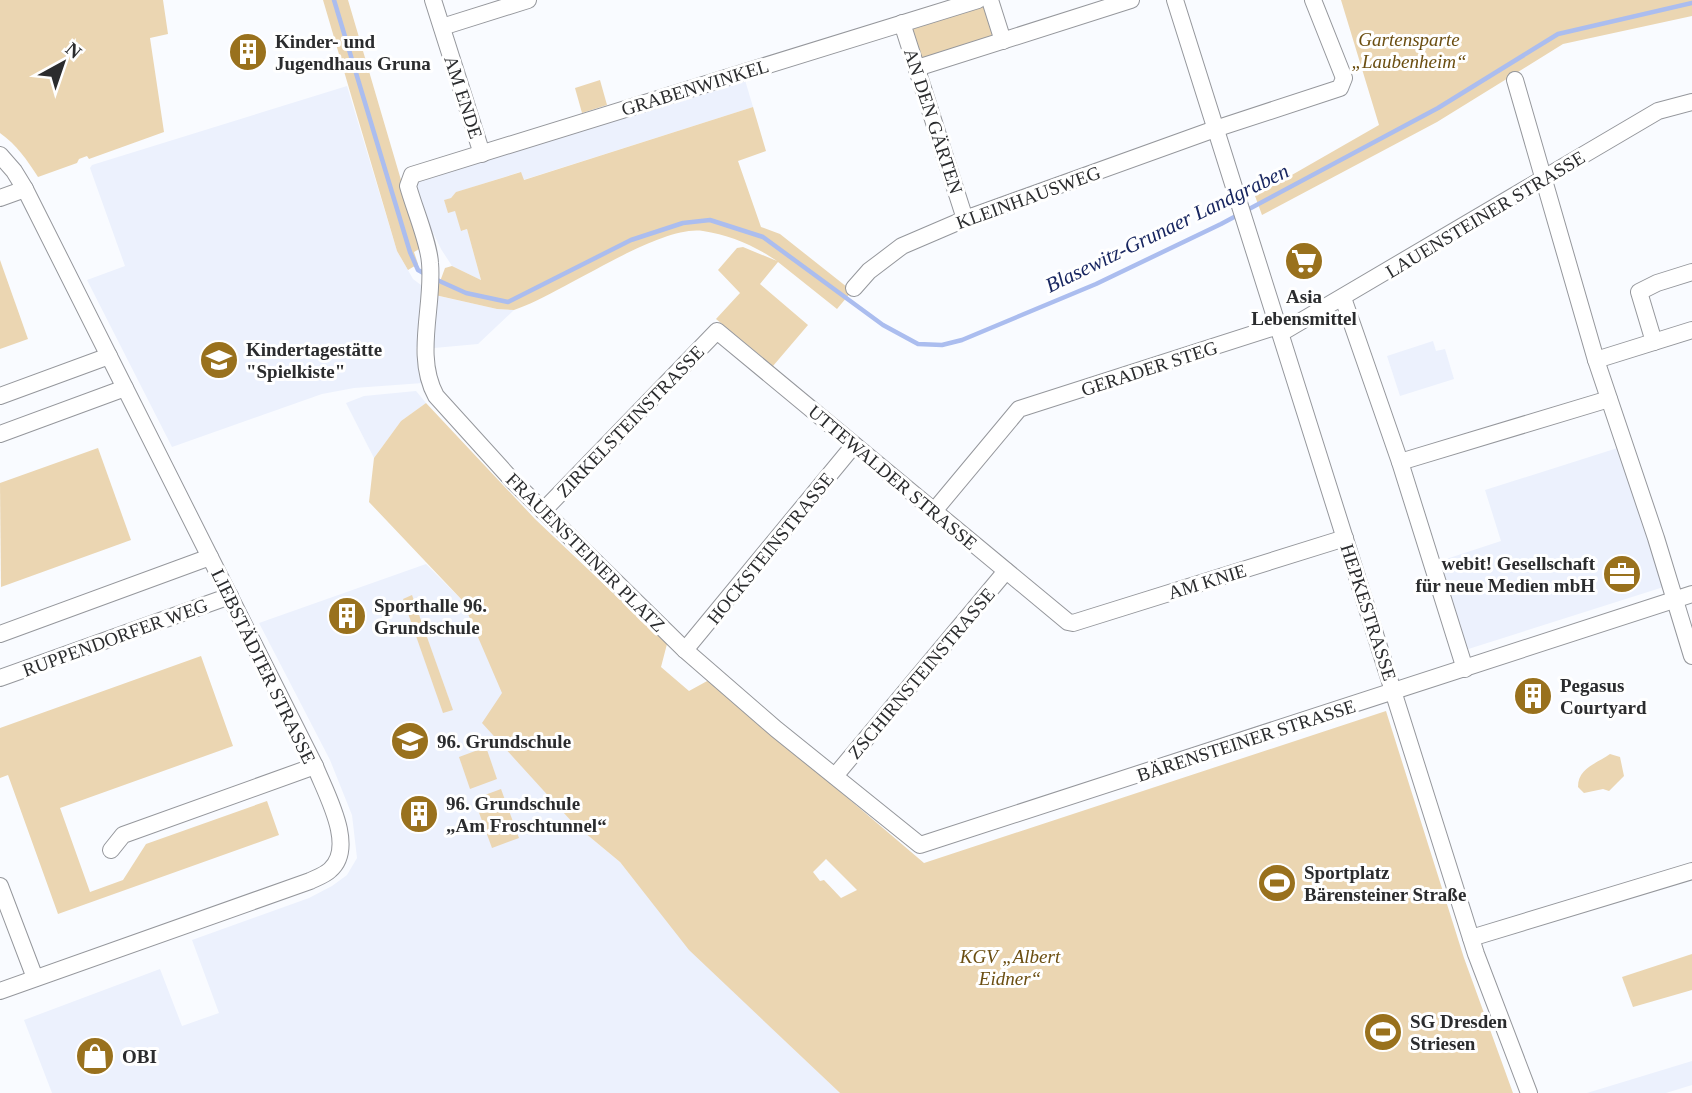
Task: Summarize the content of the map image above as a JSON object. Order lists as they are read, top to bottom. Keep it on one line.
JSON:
{"streets":{"street":["GRABENWINKEL","AM ENDE","AN DEN GÄRTEN","KLEINHAUSWEG","LAUENSTEINER STRASSE","GERADER STEG","ZIRKELSTEINSTRASSE","UTTEWALDER STRASSE","HOCKSTEINSTRASSE","FRAUENSTEINER PLATZ","AM KNIE","HEPKESTRASSE","RUPPENDORFER WEG","LIEBSTÄDTER STRASSE","ZSCHIRNSTEINSTRASSE","BÄRENSTEINER STRASSE"]},"crossings":[["GRABENWINKEL","AM ENDE"],["GRABENWINKEL","AN DEN GÄRTEN"],["GRABENWINKEL","FRAUENSTEINER PLATZ"],["AN DEN GÄRTEN","KLEINHAUSWEG"],["KLEINHAUSWEG","HEPKESTRASSE"],["LAUENSTEINER STRASSE","GERADER STEG"],["LAUENSTEINER STRASSE","HEPKESTRASSE"],["GERADER STEG","UTTEWALDER STRASSE"],["GERADER STEG","HEPKESTRASSE"],["ZIRKELSTEINSTRASSE","UTTEWALDER STRASSE"],["ZIRKELSTEINSTRASSE","FRAUENSTEINER PLATZ"],["UTTEWALDER STRASSE","HOCKSTEINSTRASSE"],["UTTEWALDER STRASSE","AM KNIE"],["UTTEWALDER STRASSE","ZSCHIRNSTEINSTRASSE"],["HOCKSTEINSTRASSE","FRAUENSTEINER PLATZ"],["FRAUENSTEINER PLATZ","ZSCHIRNSTEINSTRASSE"],["FRAUENSTEINER PLATZ","BÄRENSTEINER STRASSE"],["AM KNIE","HEPKESTRASSE"],["HEPKESTRASSE","BÄRENSTEINER STRASSE"],["RUPPENDORFER WEG","LIEBSTÄDTER STRASSE"]],"water":["Blasewitz‐Grunaer Landgraben"],"parks":["Gartensparte „Laubenheim“","KGV „Albert Eidner“"],"places":{"building":["Kinder- und Jugendhaus Gruna","Sporthalle 96. Grundschule","Pegasus Courtyard","96. Grundschule „Am Froschtunnel“"],"supermarket":["Asia Lebensmittel"],"school or university":["Kindertagestätte \"Spielkiste\"","96. Grundschule"],"office":["webit! Gesellschaft für neue Medien mbH"],"sports":["Sportplatz Bärensteiner Straße","SG Dresden Striesen"],"shop":["OBI"]},"north":"top right"}
